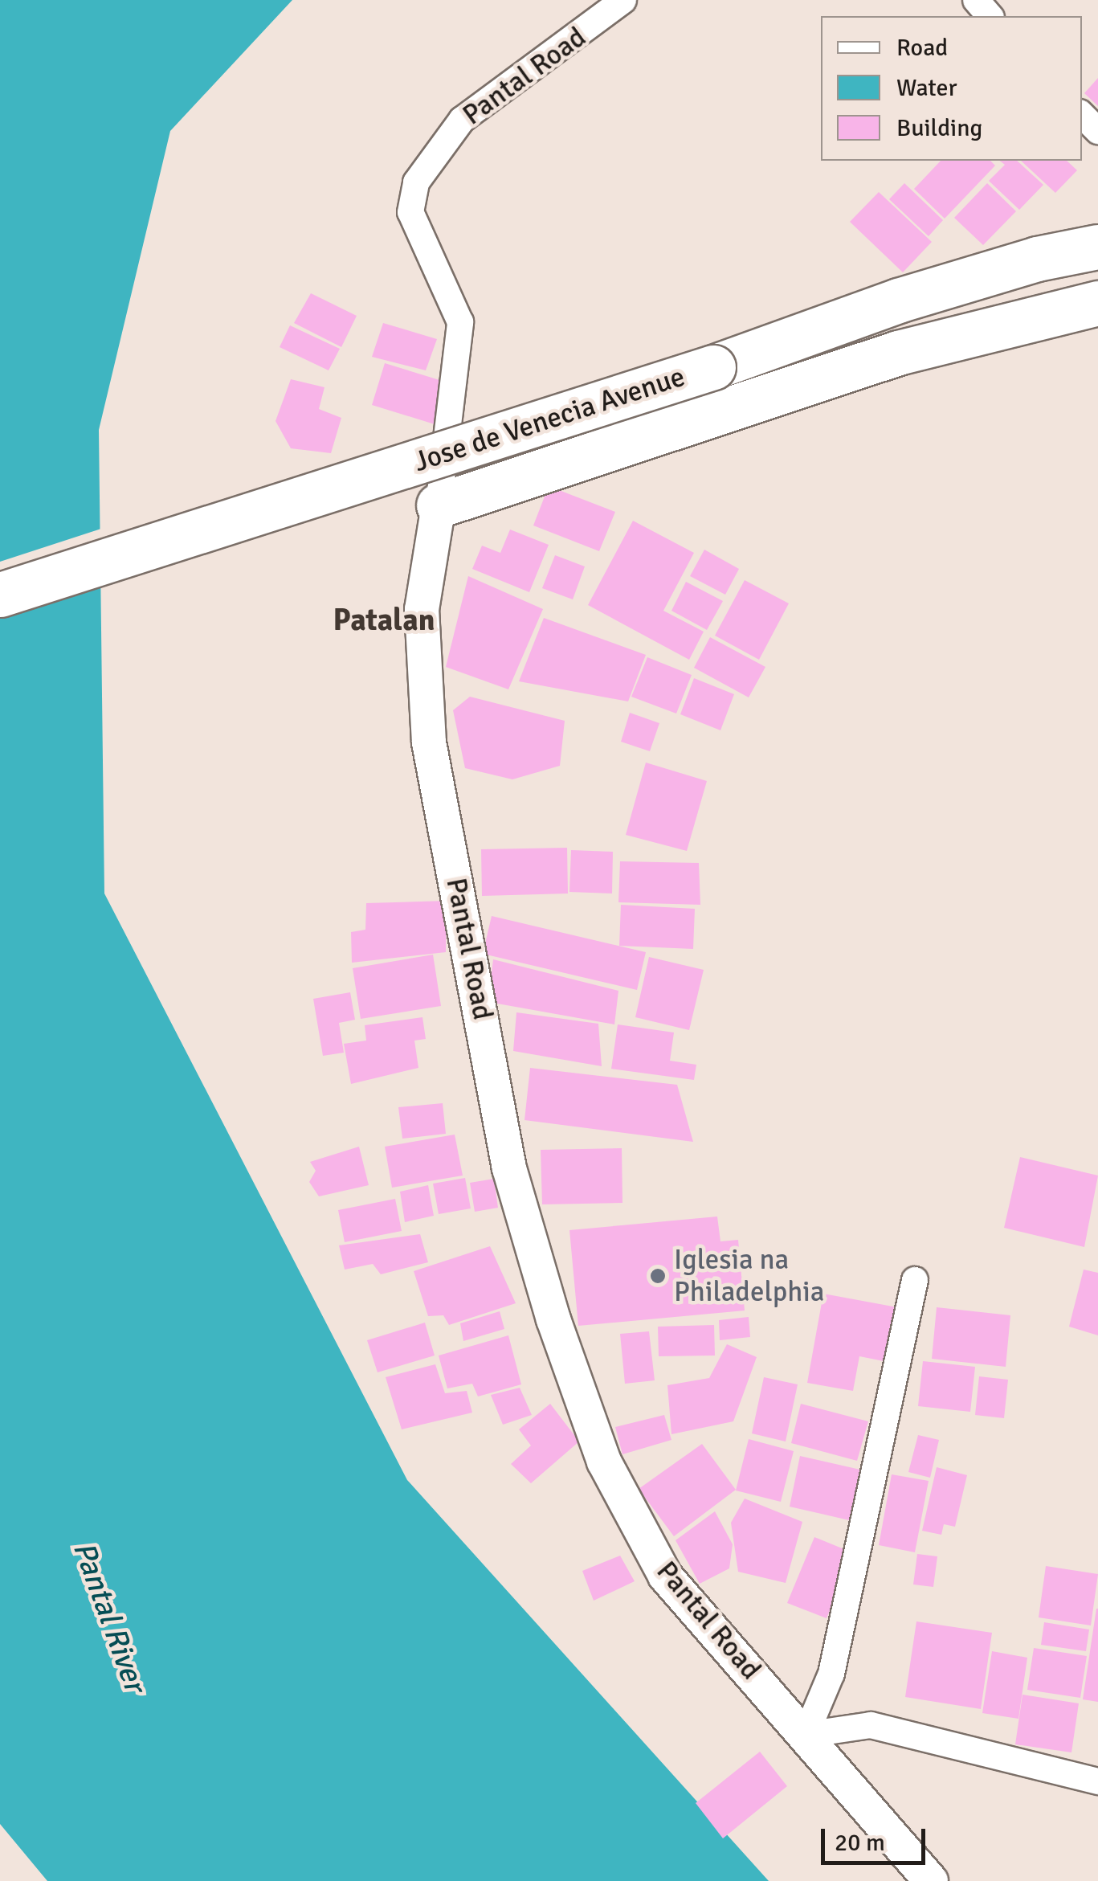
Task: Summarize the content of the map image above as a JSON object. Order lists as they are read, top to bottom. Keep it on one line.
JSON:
{"streets":{"highway":["Jose de Venecia Avenue"],"street":["Pantal Road"]},"districts":["Patalan"],"water":["Pantal River"],"places":["Iglesia na Philadelphia"],"legend":["Road","Water","Building"],"scale_bar":"20 m"}
